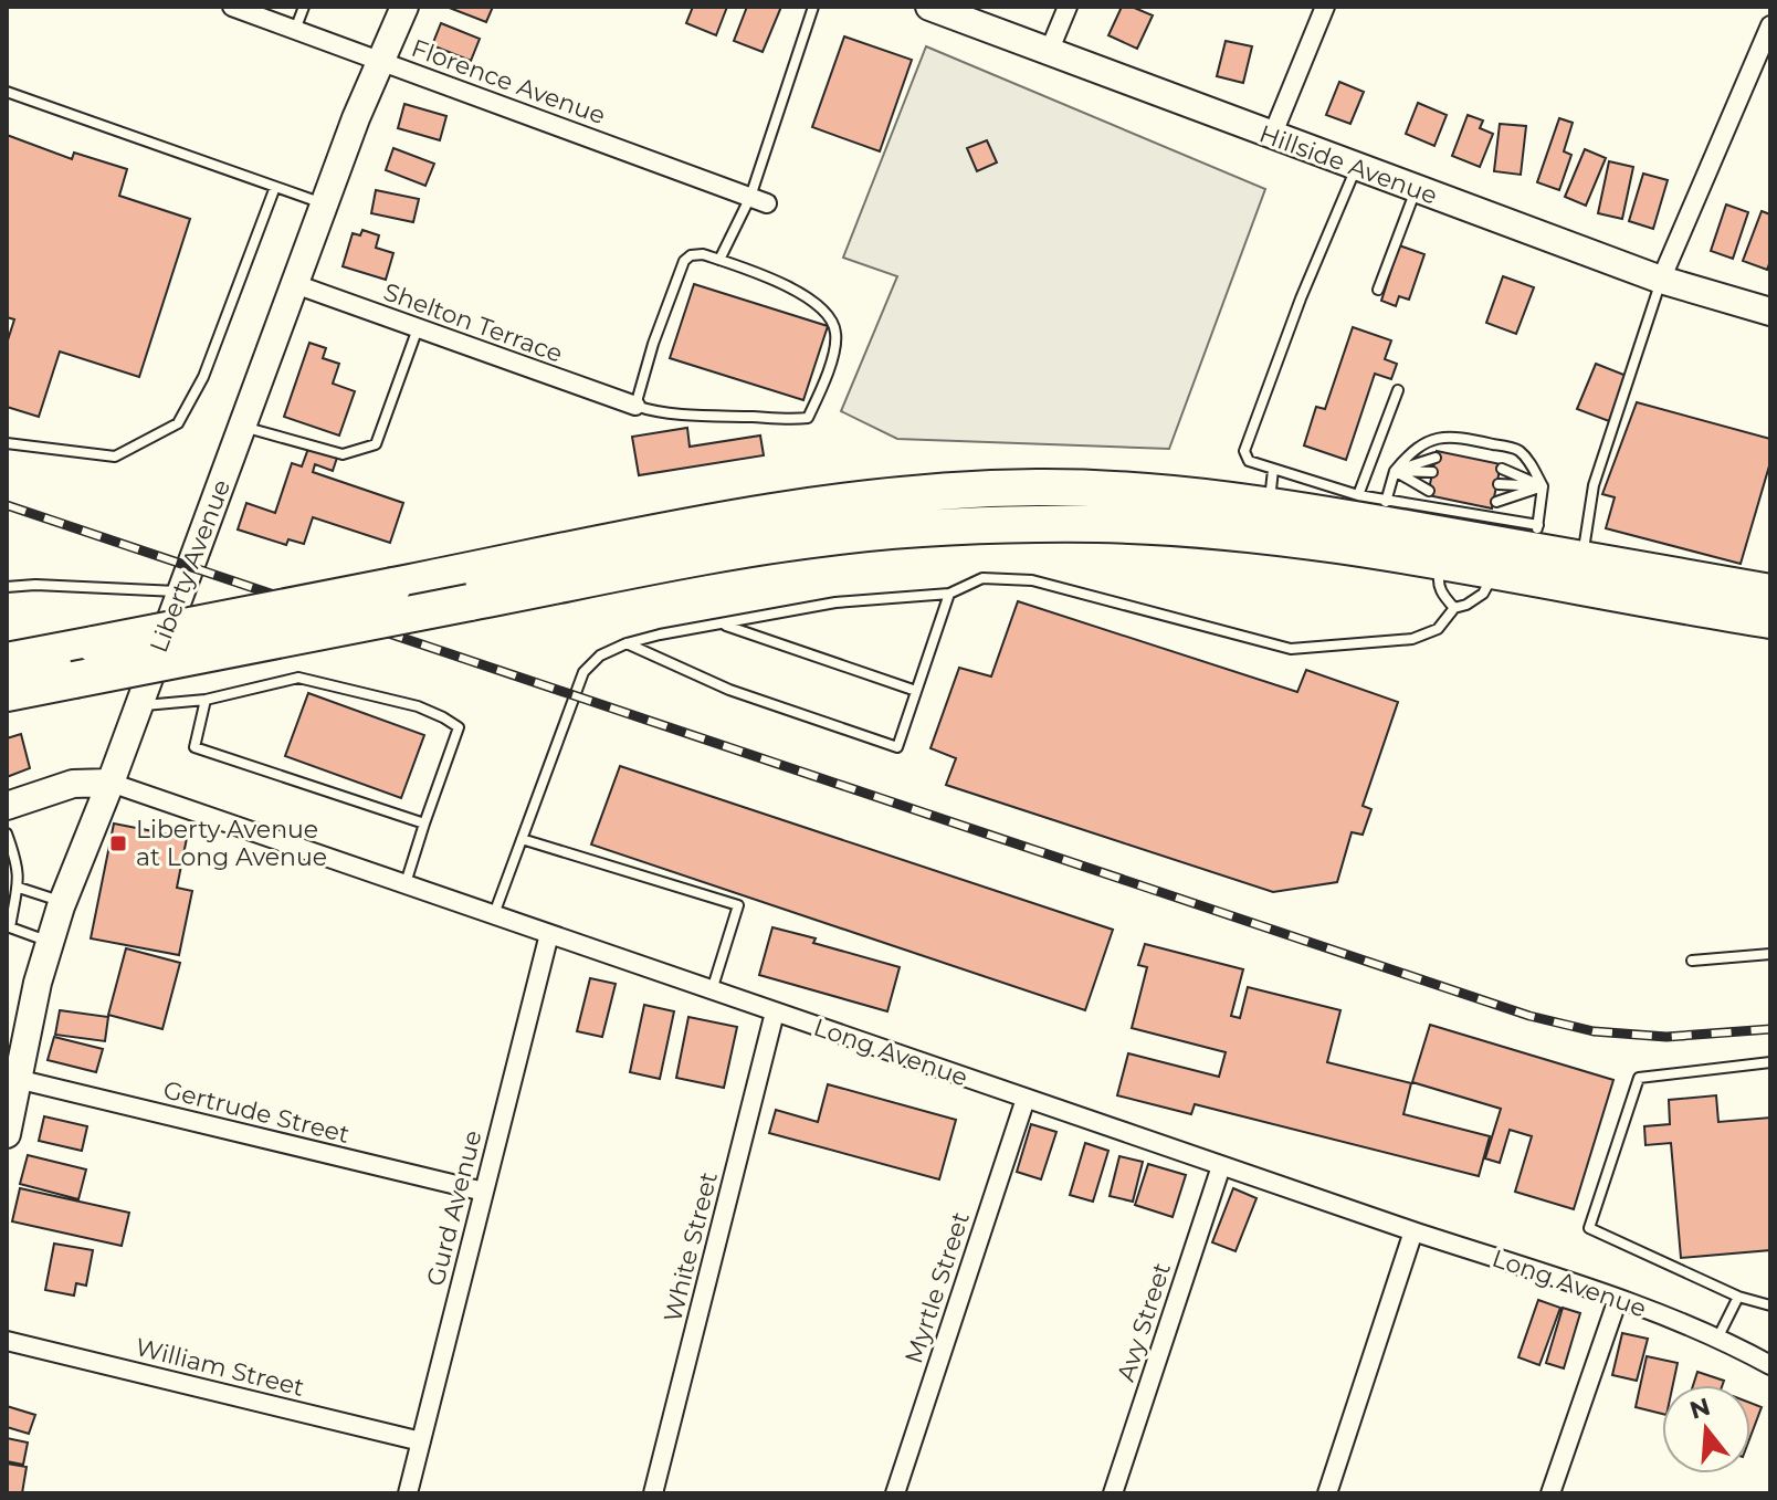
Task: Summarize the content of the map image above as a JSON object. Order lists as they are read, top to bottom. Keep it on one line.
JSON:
{"streets":{"street":["Florence Avenue","Hillside Avenue","Shelton Terrace","Liberty Avenue","Long Avenue","Gertrude Street","Gurd Avenue","White Street","Myrtle Street","Avy Street","William Street"]},"crossings":[["Florence Avenue","Liberty Avenue"],["Shelton Terrace","Liberty Avenue"],["Liberty Avenue","Long Avenue"],["Liberty Avenue","Gertrude Street"],["Long Avenue","Gurd Avenue"],["Long Avenue","White Street"],["Long Avenue","Myrtle Street"],["Long Avenue","Avy Street"],["Gertrude Street","Gurd Avenue"],["Gurd Avenue","William Street"]],"places":{"transit":["Liberty Avenue at Long Avenue"]},"north":"top"}
